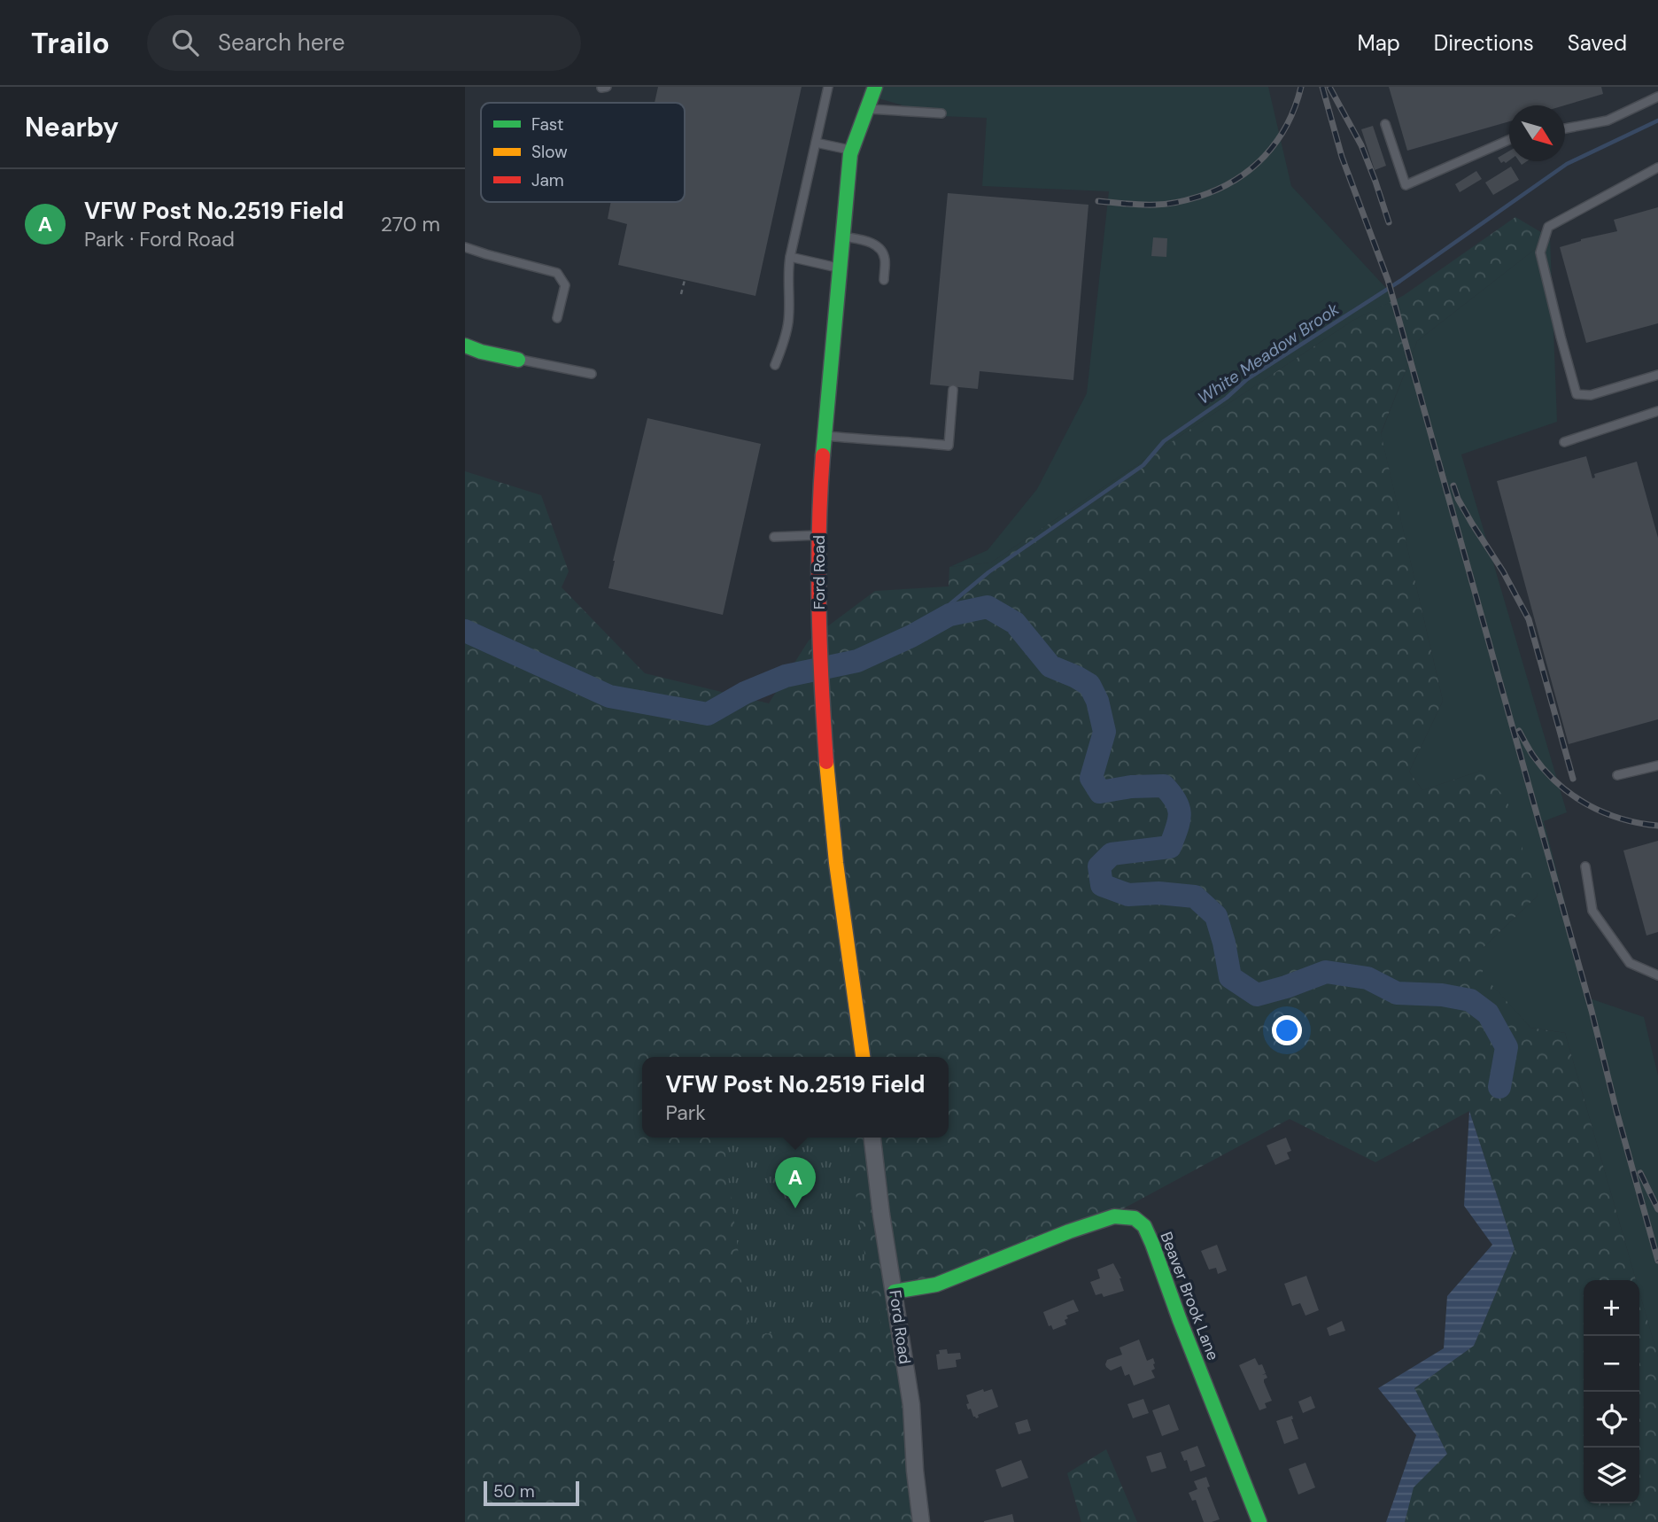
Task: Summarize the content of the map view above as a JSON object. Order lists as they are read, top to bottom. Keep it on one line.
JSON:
{"streets":{"street":["Ford Road","Beaver Brook Lane"]},"crossings":[["Ford Road","Beaver Brook Lane"]],"water":["White Meadow Brook"],"legend":["Fast","Slow","Jam"],"scale_bar":"50 m","north":"bottom right","page":{"header":"Trailo","search":"Search here","nav":["Map","Directions","Saved"],"heading":"Nearby","list":[{"mark":"A","name":"VFW Post No.2519 Field","note":"Park · Ford Road","value":"270 m"}],"popup":["VFW Post No.2519 Field","Park"],"pins":"A","map_buttons":["+","−"],"scale":"50 m"}}
